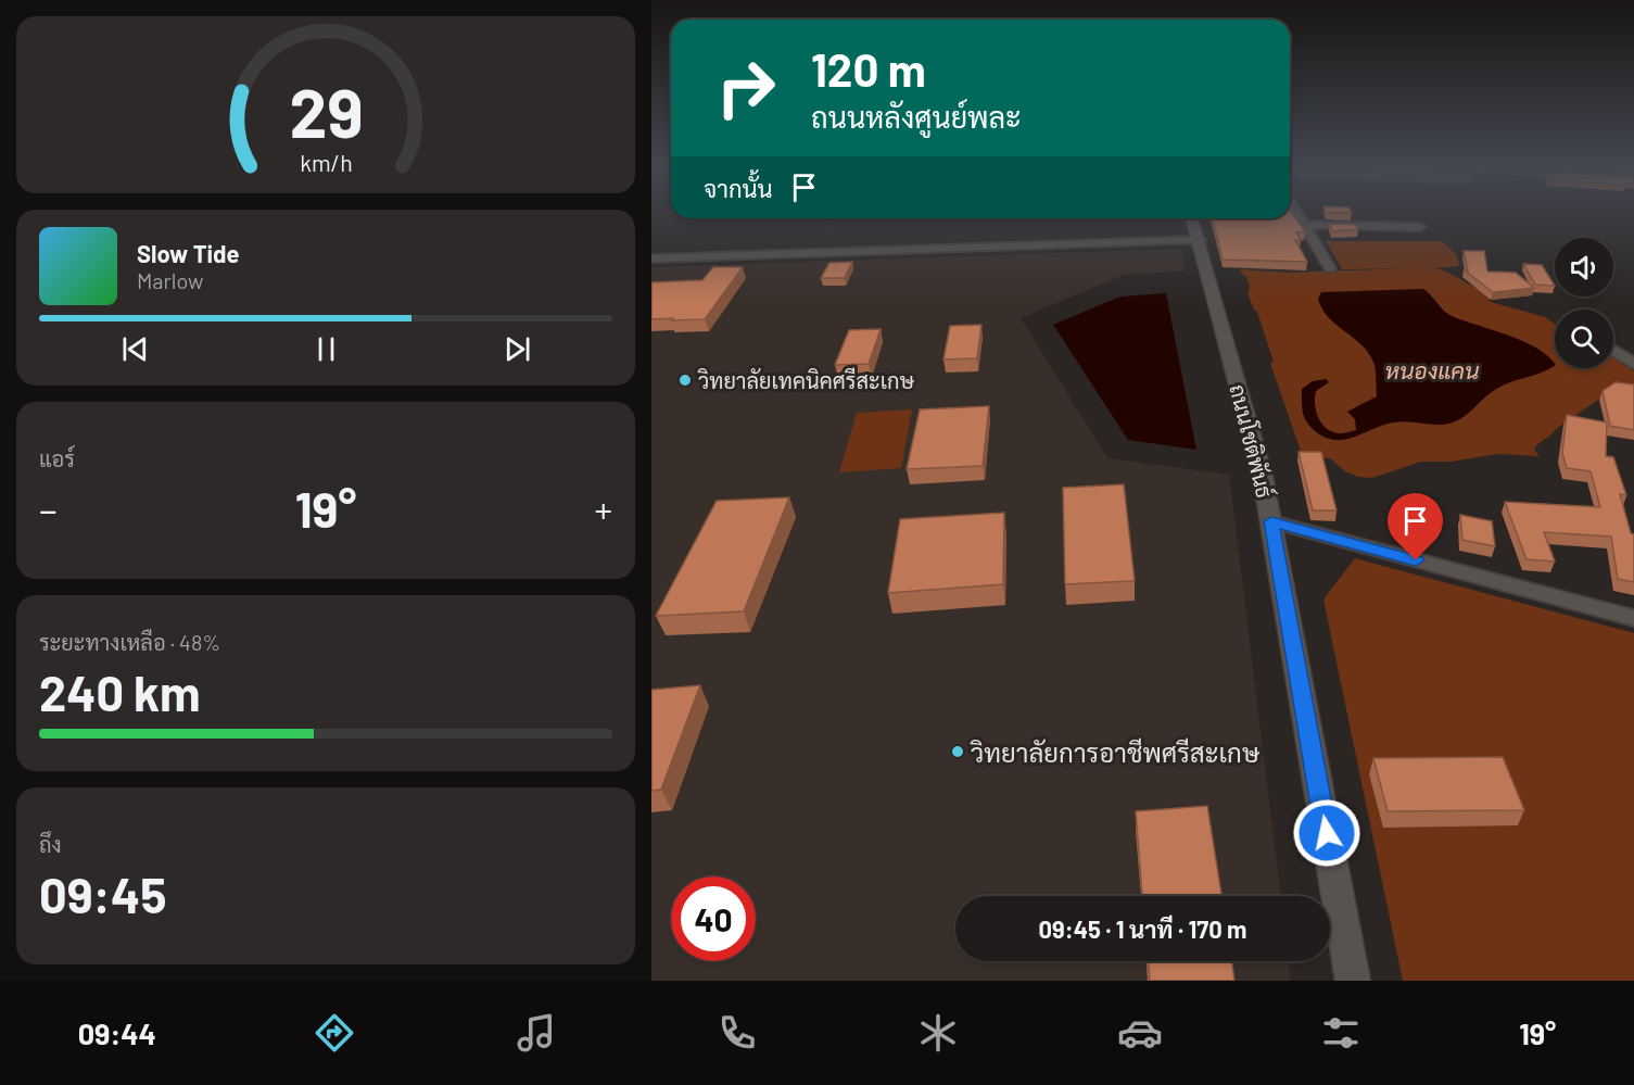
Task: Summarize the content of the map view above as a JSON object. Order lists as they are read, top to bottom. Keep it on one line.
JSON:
{"streets":{"street":["ถนนโชติพันธ์"]},"water":["หนองแคน"],"places":["วิทยาลัยเทคนิคศรีสะเกษ","วิทยาลัยการอาชีพศรีสะเกษ"],"page":{"turn":["120 m","ถนนหลังศูนย์พละ"],"then":"จากนั้น","song":["Slow Tide","Marlow"],"tile":["แอร์",["ระยะทางเหลือ · 48%","240 km"],["ถึง","09:45"]],"heat":["−","19°","+"],"limit":"40","trip":"09:45 · 1 นาที · 170 m","tabs":["09:44","19°"],"gauge":["29","km/h"]}}
